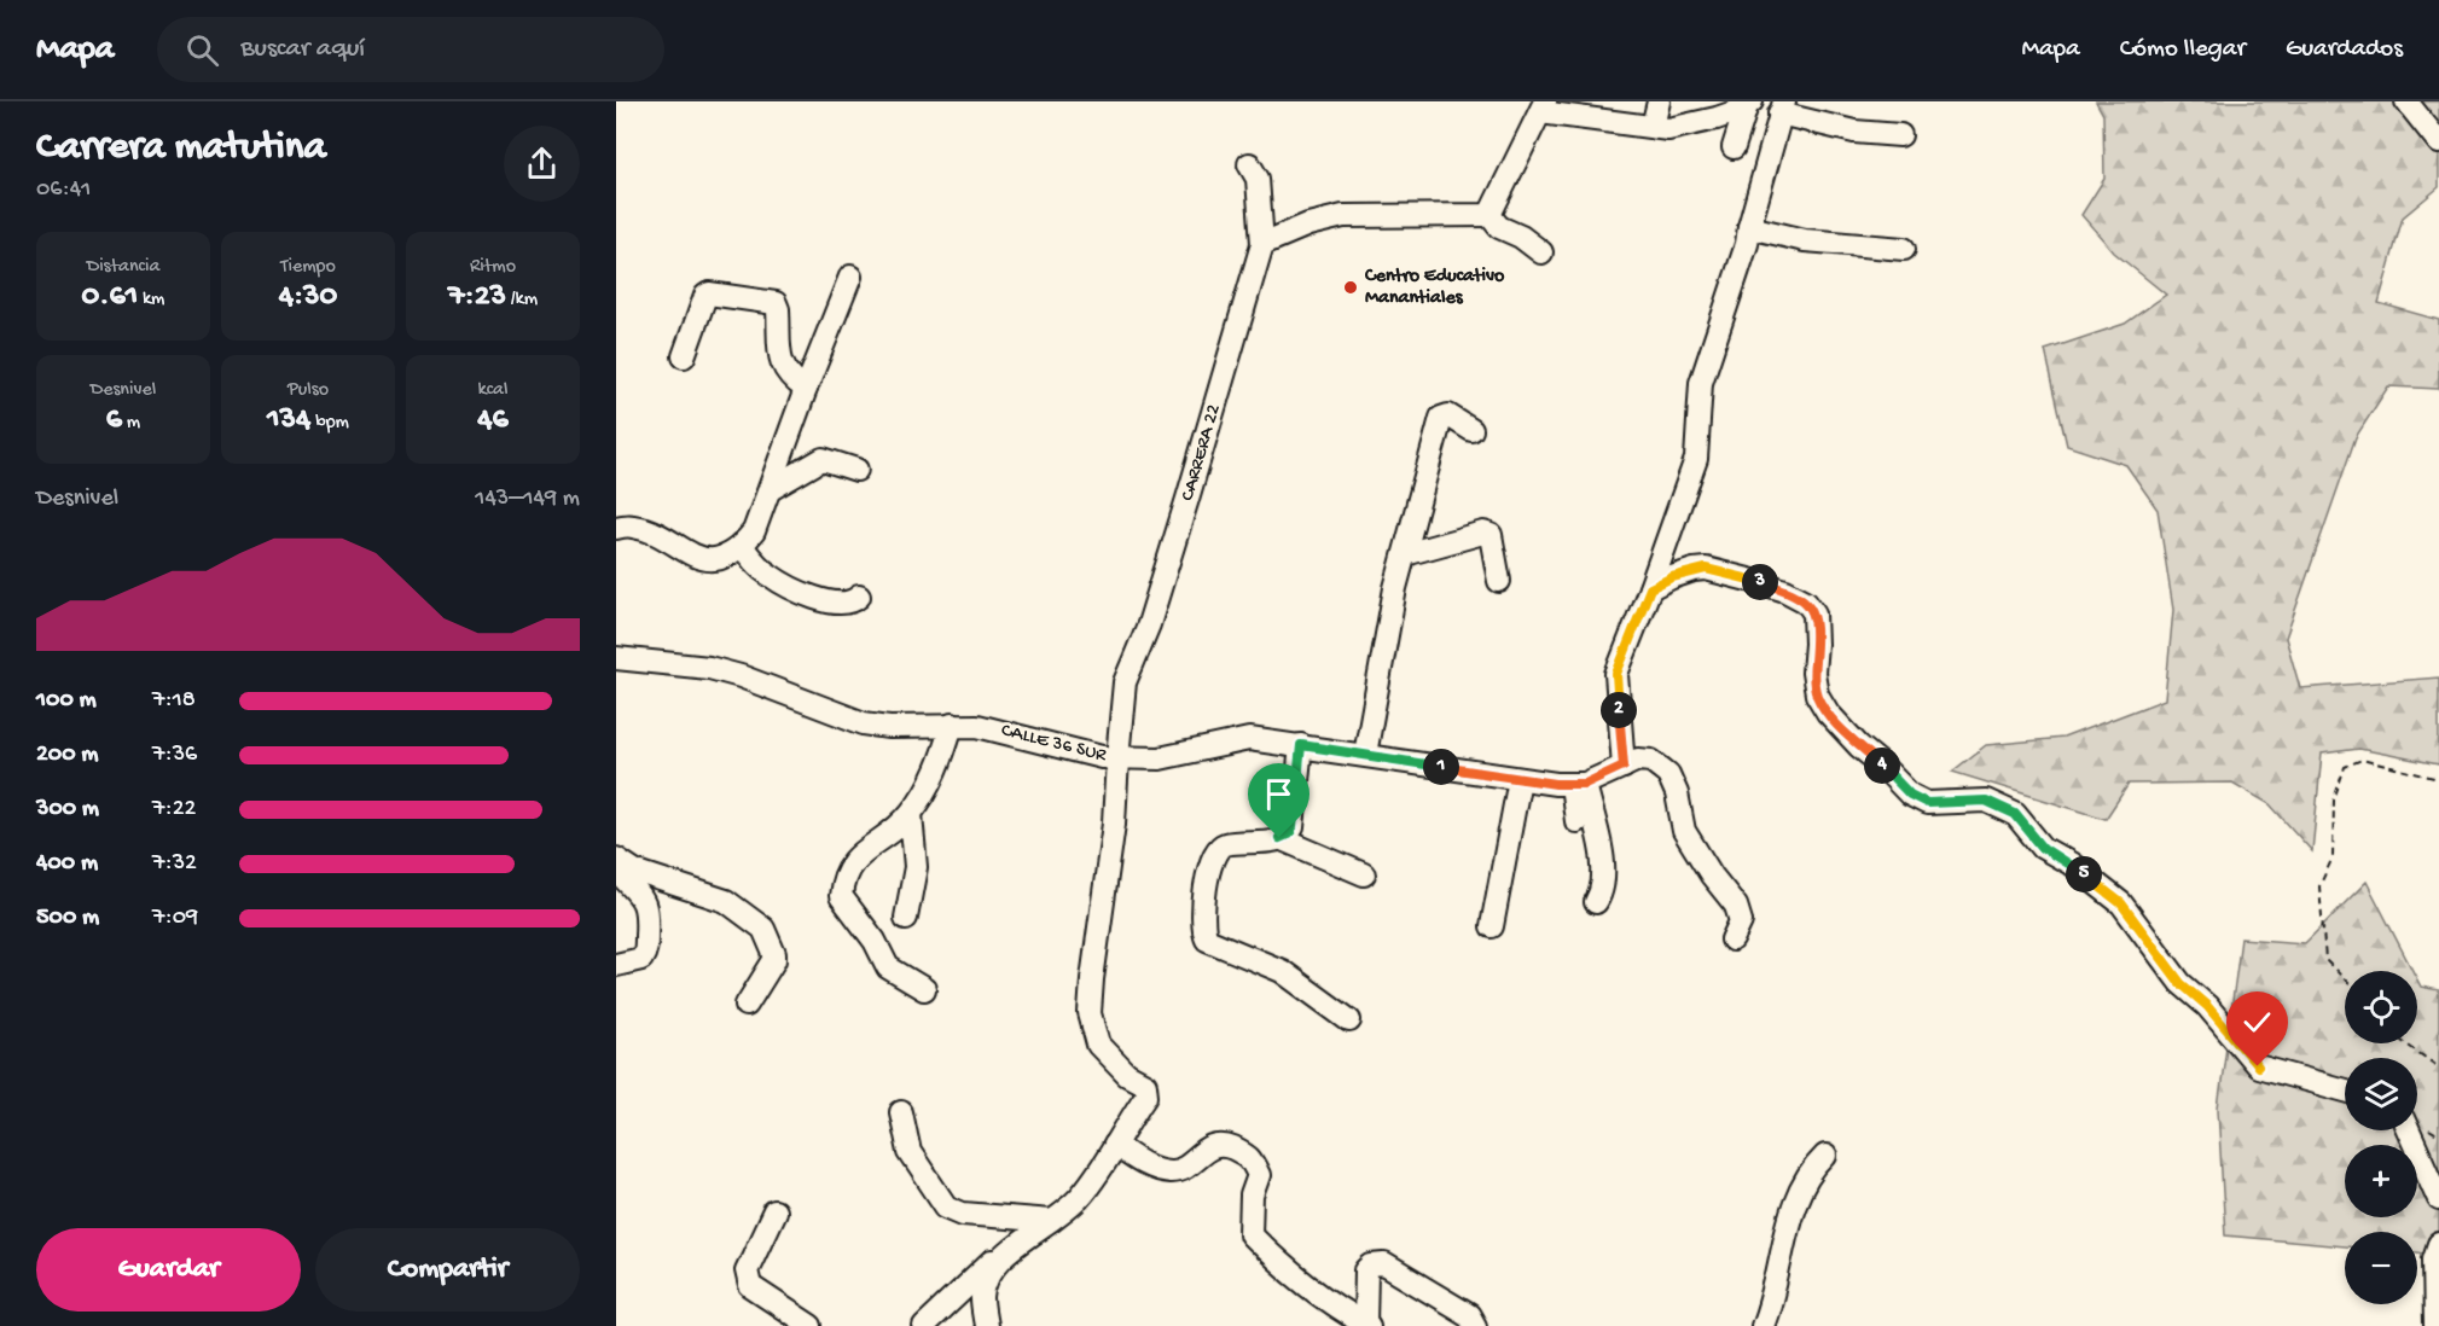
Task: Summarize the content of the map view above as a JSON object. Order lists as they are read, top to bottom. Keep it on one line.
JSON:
{"streets":{"street":["CARRERA 22","CALLE 36 SUR"]},"crossings":[["CARRERA 22","CALLE 36 SUR"]],"places":["Centro Educativo Manantiales"],"page":{"header":"Mapa","search":"Buscar aquí","nav":["Mapa","Cómo llegar","Guardados"],"heading":["Carrera matutina","06:41"],"stats":[["Distancia","0.61 km"],["Tiempo","4:30"],["Ritmo","7:23 /km"],["Desnivel","6 m"],["Pulso","134 bpm"],["kcal","46"]],"chart":["Desnivel","143–149 m"],"pins":["3","2","4","1","5"],"list":[{"name":"100 m","note":"7:18"},{"name":"200 m","note":"7:36"},{"name":"300 m","note":"7:22"},{"name":"400 m","note":"7:32"},{"name":"500 m","note":"7:09"}],"map_buttons":["+","−"],"buttons":["Guardar","Compartir"]}}
